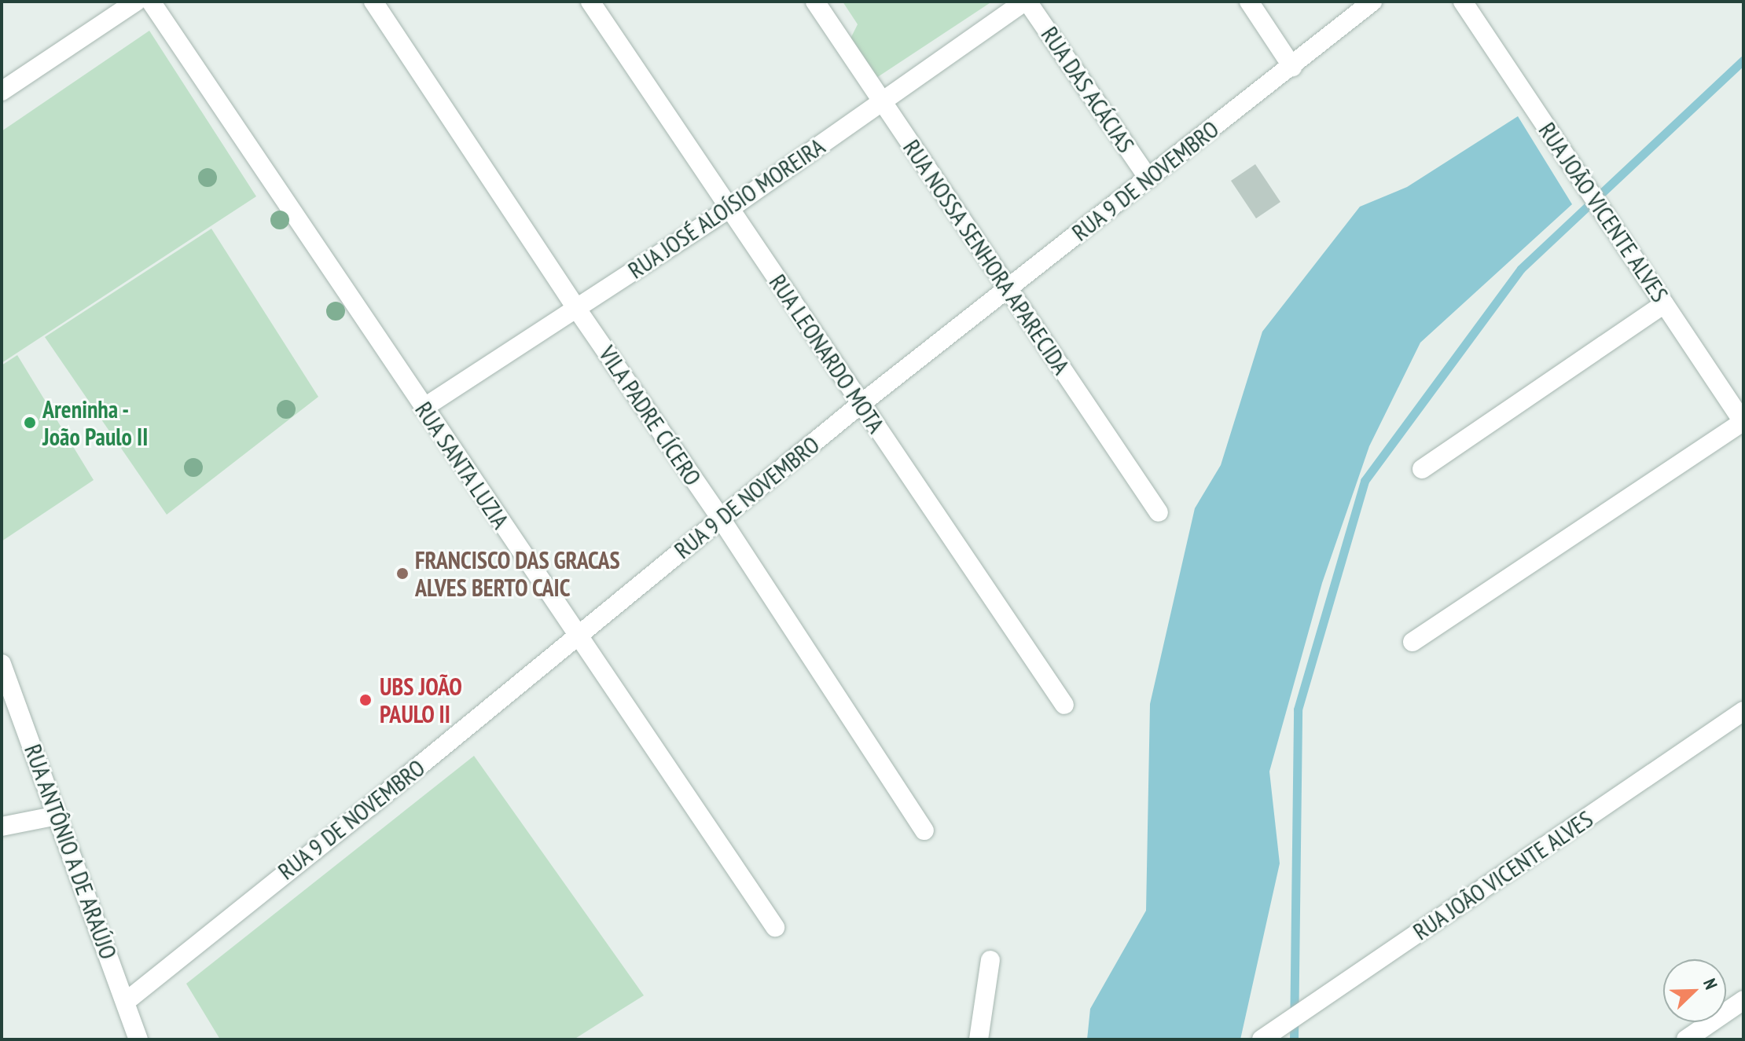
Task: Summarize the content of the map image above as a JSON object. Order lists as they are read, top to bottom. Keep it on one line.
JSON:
{"streets":{"street":["RUA DAS ACÁCIAS","RUA 9 DE NOVEMBRO","RUA JOSÉ ALOÍSIO MOREIRA","RUA JOÃO VICENTE ALVES","RUA NOSSA SENHORA APARECIDA","RUA LEONARDO MOTA","VILA PADRE CÍCERO","RUA SANTA LUZIA","RUA ANTÔNIO A DE ARAÚJO"]},"crossings":[["RUA DAS ACÁCIAS","RUA 9 DE NOVEMBRO"],["RUA DAS ACÁCIAS","RUA JOSÉ ALOÍSIO MOREIRA"],["RUA 9 DE NOVEMBRO","RUA NOSSA SENHORA APARECIDA"],["RUA 9 DE NOVEMBRO","RUA LEONARDO MOTA"],["RUA 9 DE NOVEMBRO","VILA PADRE CÍCERO"],["RUA 9 DE NOVEMBRO","RUA SANTA LUZIA"],["RUA 9 DE NOVEMBRO","RUA ANTÔNIO A DE ARAÚJO"],["RUA JOSÉ ALOÍSIO MOREIRA","RUA NOSSA SENHORA APARECIDA"],["RUA JOSÉ ALOÍSIO MOREIRA","RUA LEONARDO MOTA"],["RUA JOSÉ ALOÍSIO MOREIRA","VILA PADRE CÍCERO"],["RUA JOSÉ ALOÍSIO MOREIRA","RUA SANTA LUZIA"]],"places":["Areninha - João Paulo II","FRANCISCO DAS GRACAS ALVES BERTO CAIC","UBS JOÃO PAULO II"],"north":"top right"}
